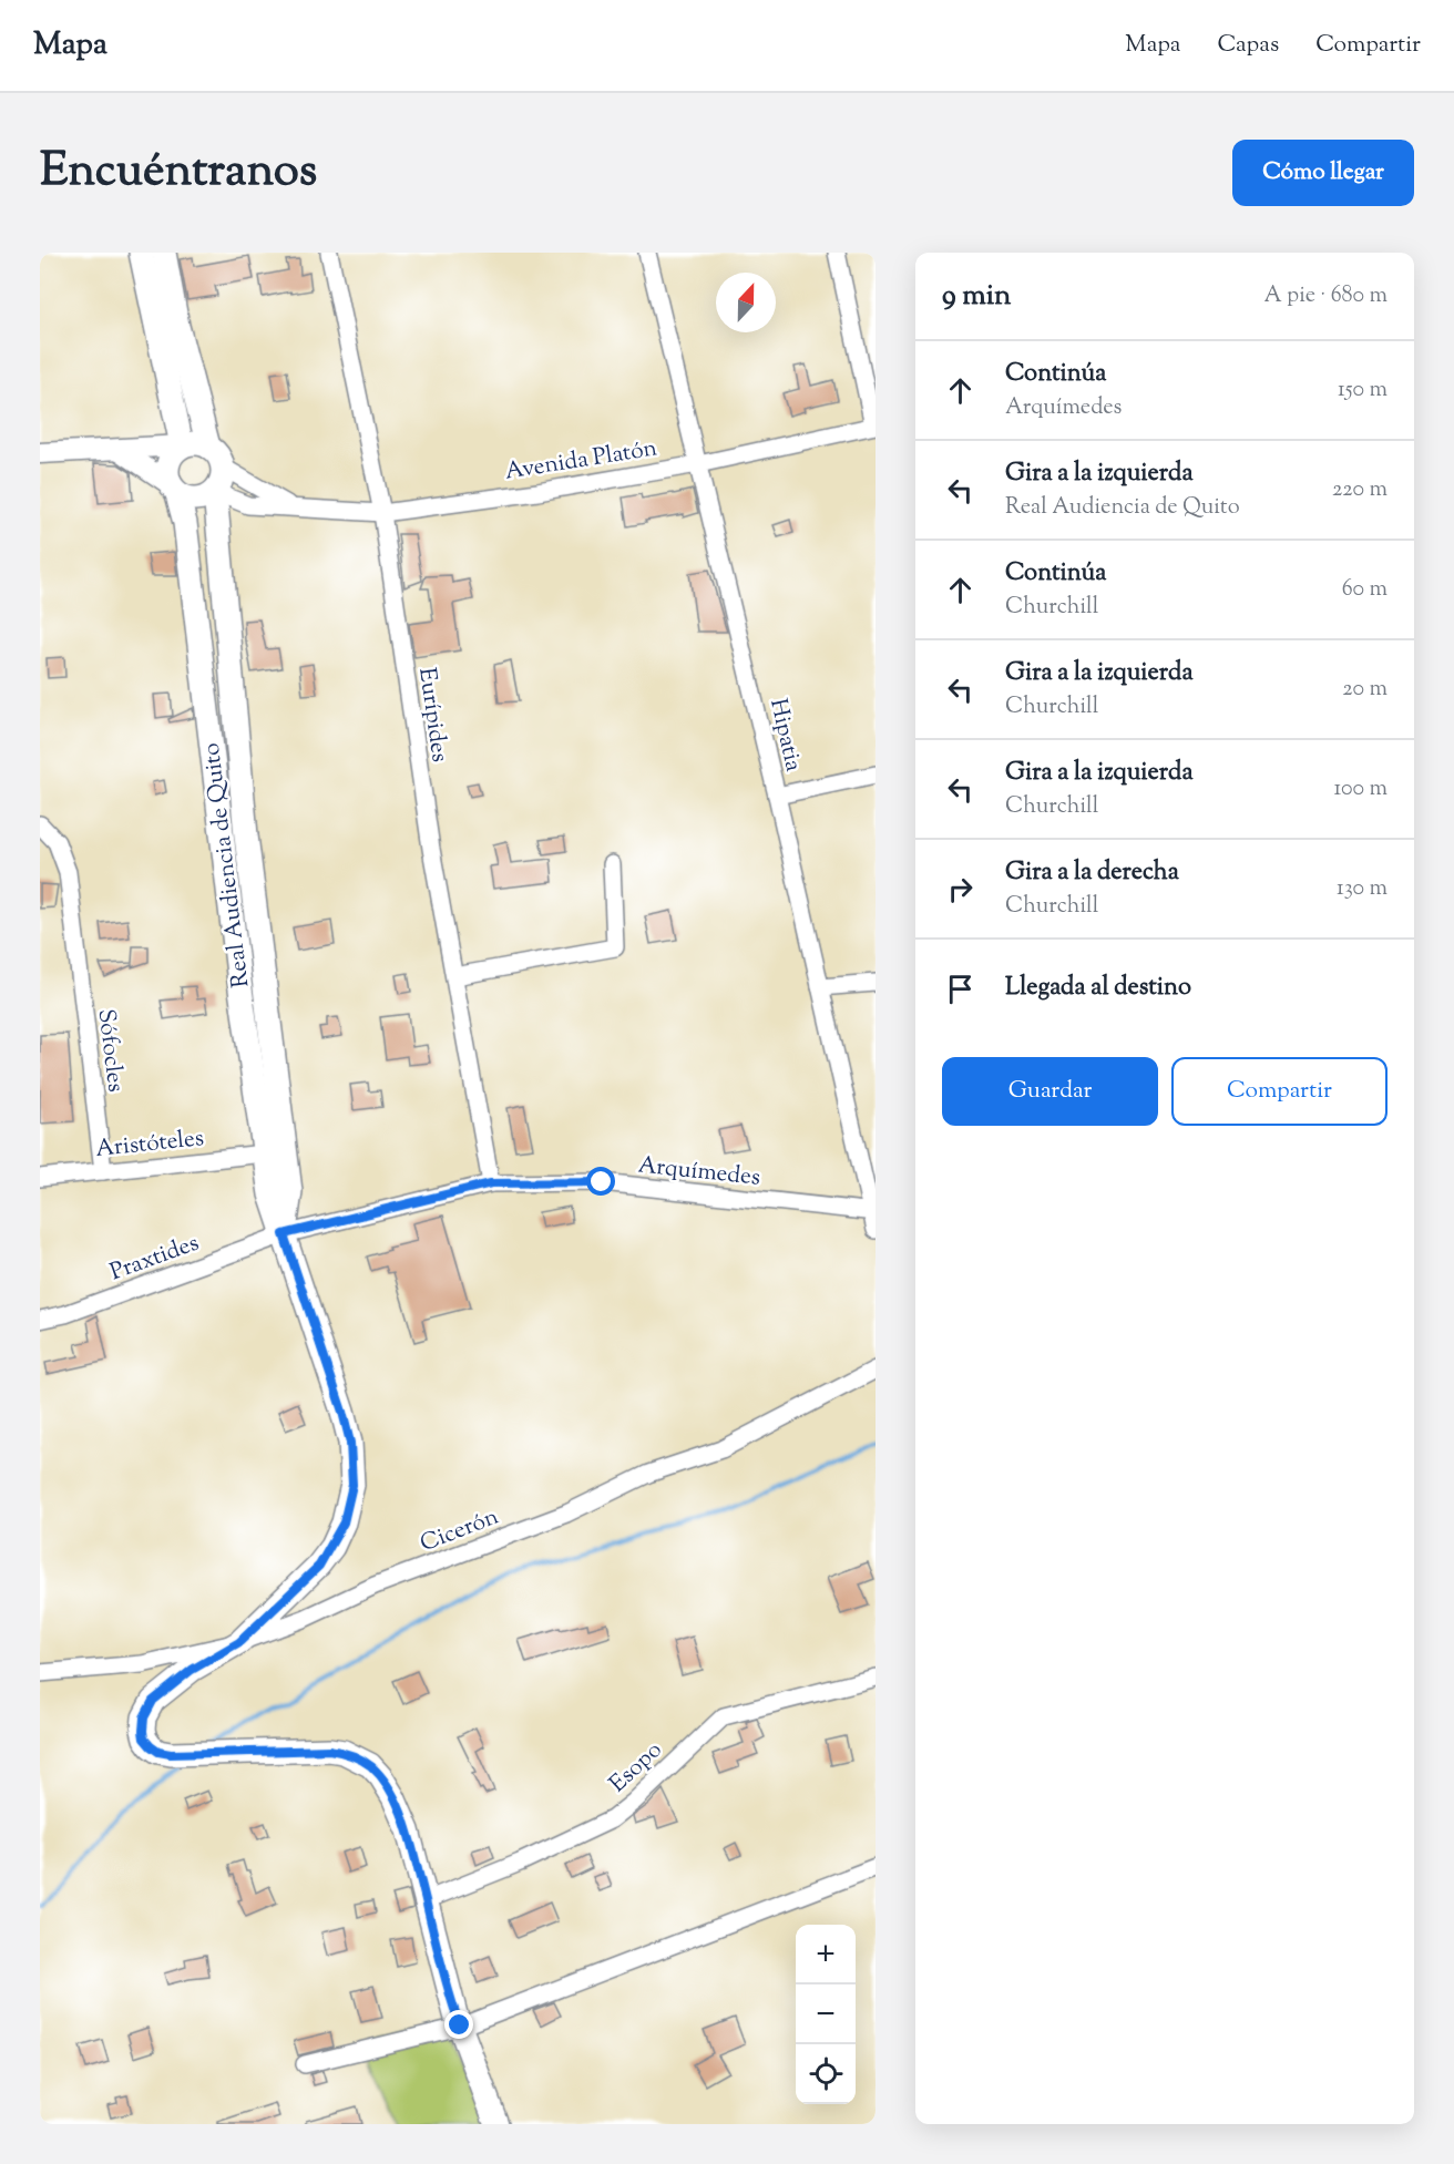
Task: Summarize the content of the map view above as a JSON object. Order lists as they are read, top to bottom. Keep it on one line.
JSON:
{"streets":{"main road":["Real Audiencia de Quito"],"street":["Avenida Platón","Eurípides","Hipatia","Sófocles","Aristóteles","Arquímedes","Praxtides","Cicerón","Esopo"]},"crossings":[["Avenida Platón","Eurípides"],["Avenida Platón","Hipatia"],["Avenida Platón","Real Audiencia de Quito"],["Eurípides","Arquímedes"],["Hipatia","Arquímedes"],["Real Audiencia de Quito","Aristóteles"],["Real Audiencia de Quito","Arquímedes"],["Real Audiencia de Quito","Praxtides"],["Real Audiencia de Quito","Cicerón"],["Real Audiencia de Quito","Esopo"],["Sófocles","Aristóteles"],["Arquímedes","Praxtides"]],"north":"top","page":{"header":"Mapa","nav":["Mapa","Capas","Compartir"],"title":"Encuéntranos","buttons":["Cómo llegar",["Guardar","Compartir"]],"heading":["9 min","A pie · 680 m"],"list":[["Continúa","Arquímedes","150 m"],["Gira a la izquierda","Real Audiencia de Quito","220 m"],["Continúa","Churchill","60 m"],["Gira a la izquierda","Churchill","20 m"],["Gira a la izquierda","Churchill","100 m"],["Gira a la derecha","Churchill","130 m"],"Llegada al destino"],"map_buttons":["+","−"]}}
